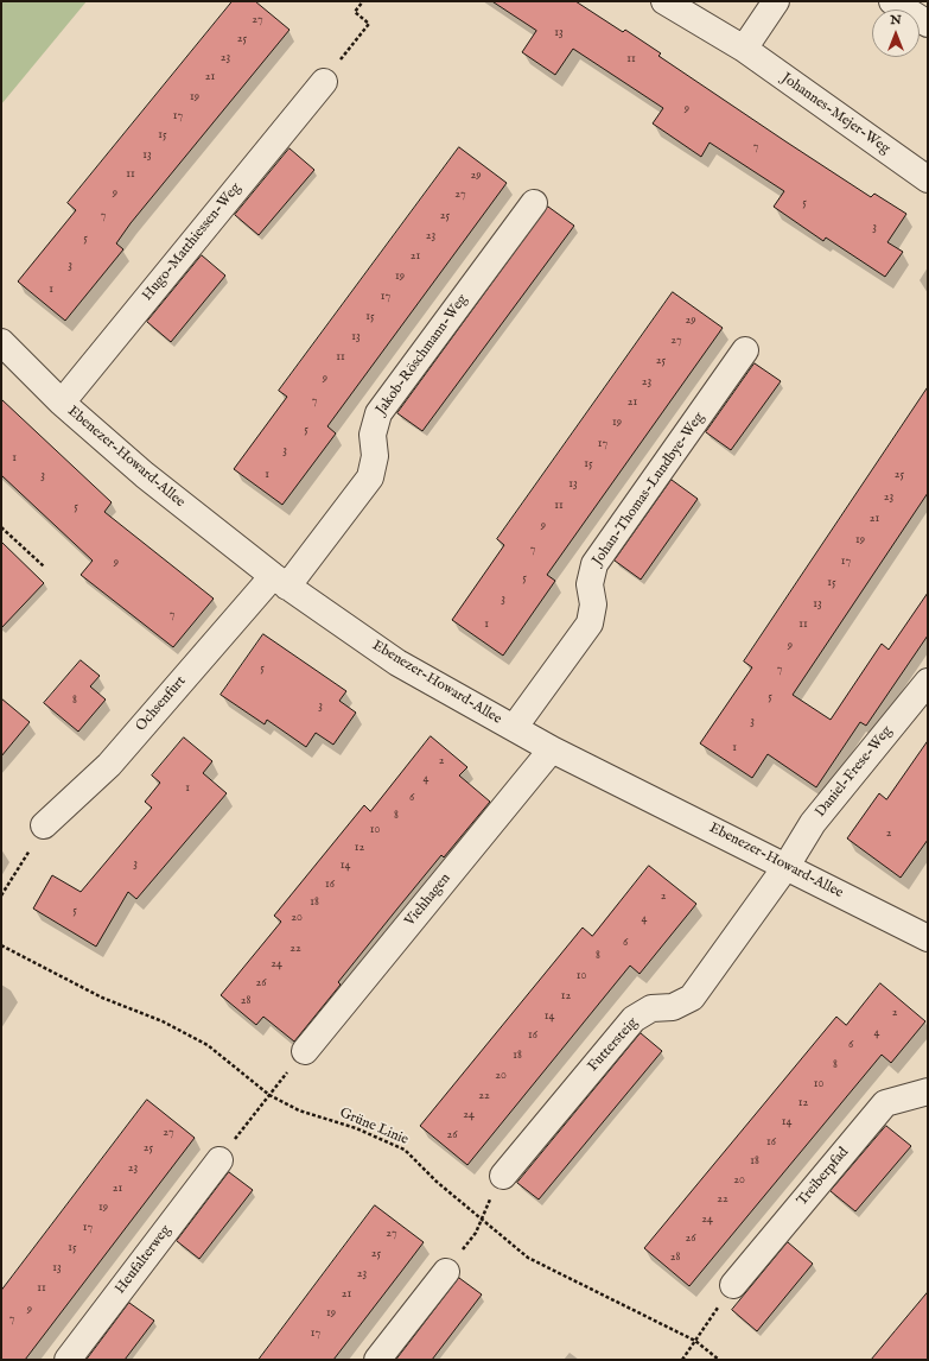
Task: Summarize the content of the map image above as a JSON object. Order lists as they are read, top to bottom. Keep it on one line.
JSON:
{"streets":{"street":["Johannes-Mejer-Weg","Hugo-Matthiessen-Weg","Jakob-Röschmann-Weg","Ebenezer-Howard-Allee","Johan-Thomas-Lundbye-Weg","Ochsenfurt","Daniel-Frese-Weg","Viehhagen","Futtersteig","Treiberpfad","Heufalterweg"],"path":["Grüne Linie"]},"crossings":[["Hugo-Matthiessen-Weg","Ebenezer-Howard-Allee"],["Jakob-Röschmann-Weg","Ebenezer-Howard-Allee"],["Jakob-Röschmann-Weg","Ochsenfurt"],["Ebenezer-Howard-Allee","Johan-Thomas-Lundbye-Weg"],["Ebenezer-Howard-Allee","Ochsenfurt"],["Ebenezer-Howard-Allee","Daniel-Frese-Weg"],["Ebenezer-Howard-Allee","Viehhagen"],["Ebenezer-Howard-Allee","Futtersteig"],["Daniel-Frese-Weg","Futtersteig"]],"house_numbers":["27","13","25","23","11","21","19","9","17","15","7","13","11","29","9","27","5","7","25","3","23","5","21","3","19","1","17","15","29","13","27","11","25","9","23","7","21","19","5","17","3","1","15","1","25","3","13","23","11","5","21","9","19","7","17","9","5","15","3","13","7","1","11","9","5","7","5","8","3","3","1","2","4","1","6","8","10","2","12","3","14","16","2","18","5","20","4","6","22","8","24","10","26","12","28","2","14","4","16","6","18","8","20","10","22","12","24","14","27","26","16","25","18","23","20","21","22","19","24","17","27","26","15","25","28","13","23","11","21","9","19","7","17"],"north":"top"}
